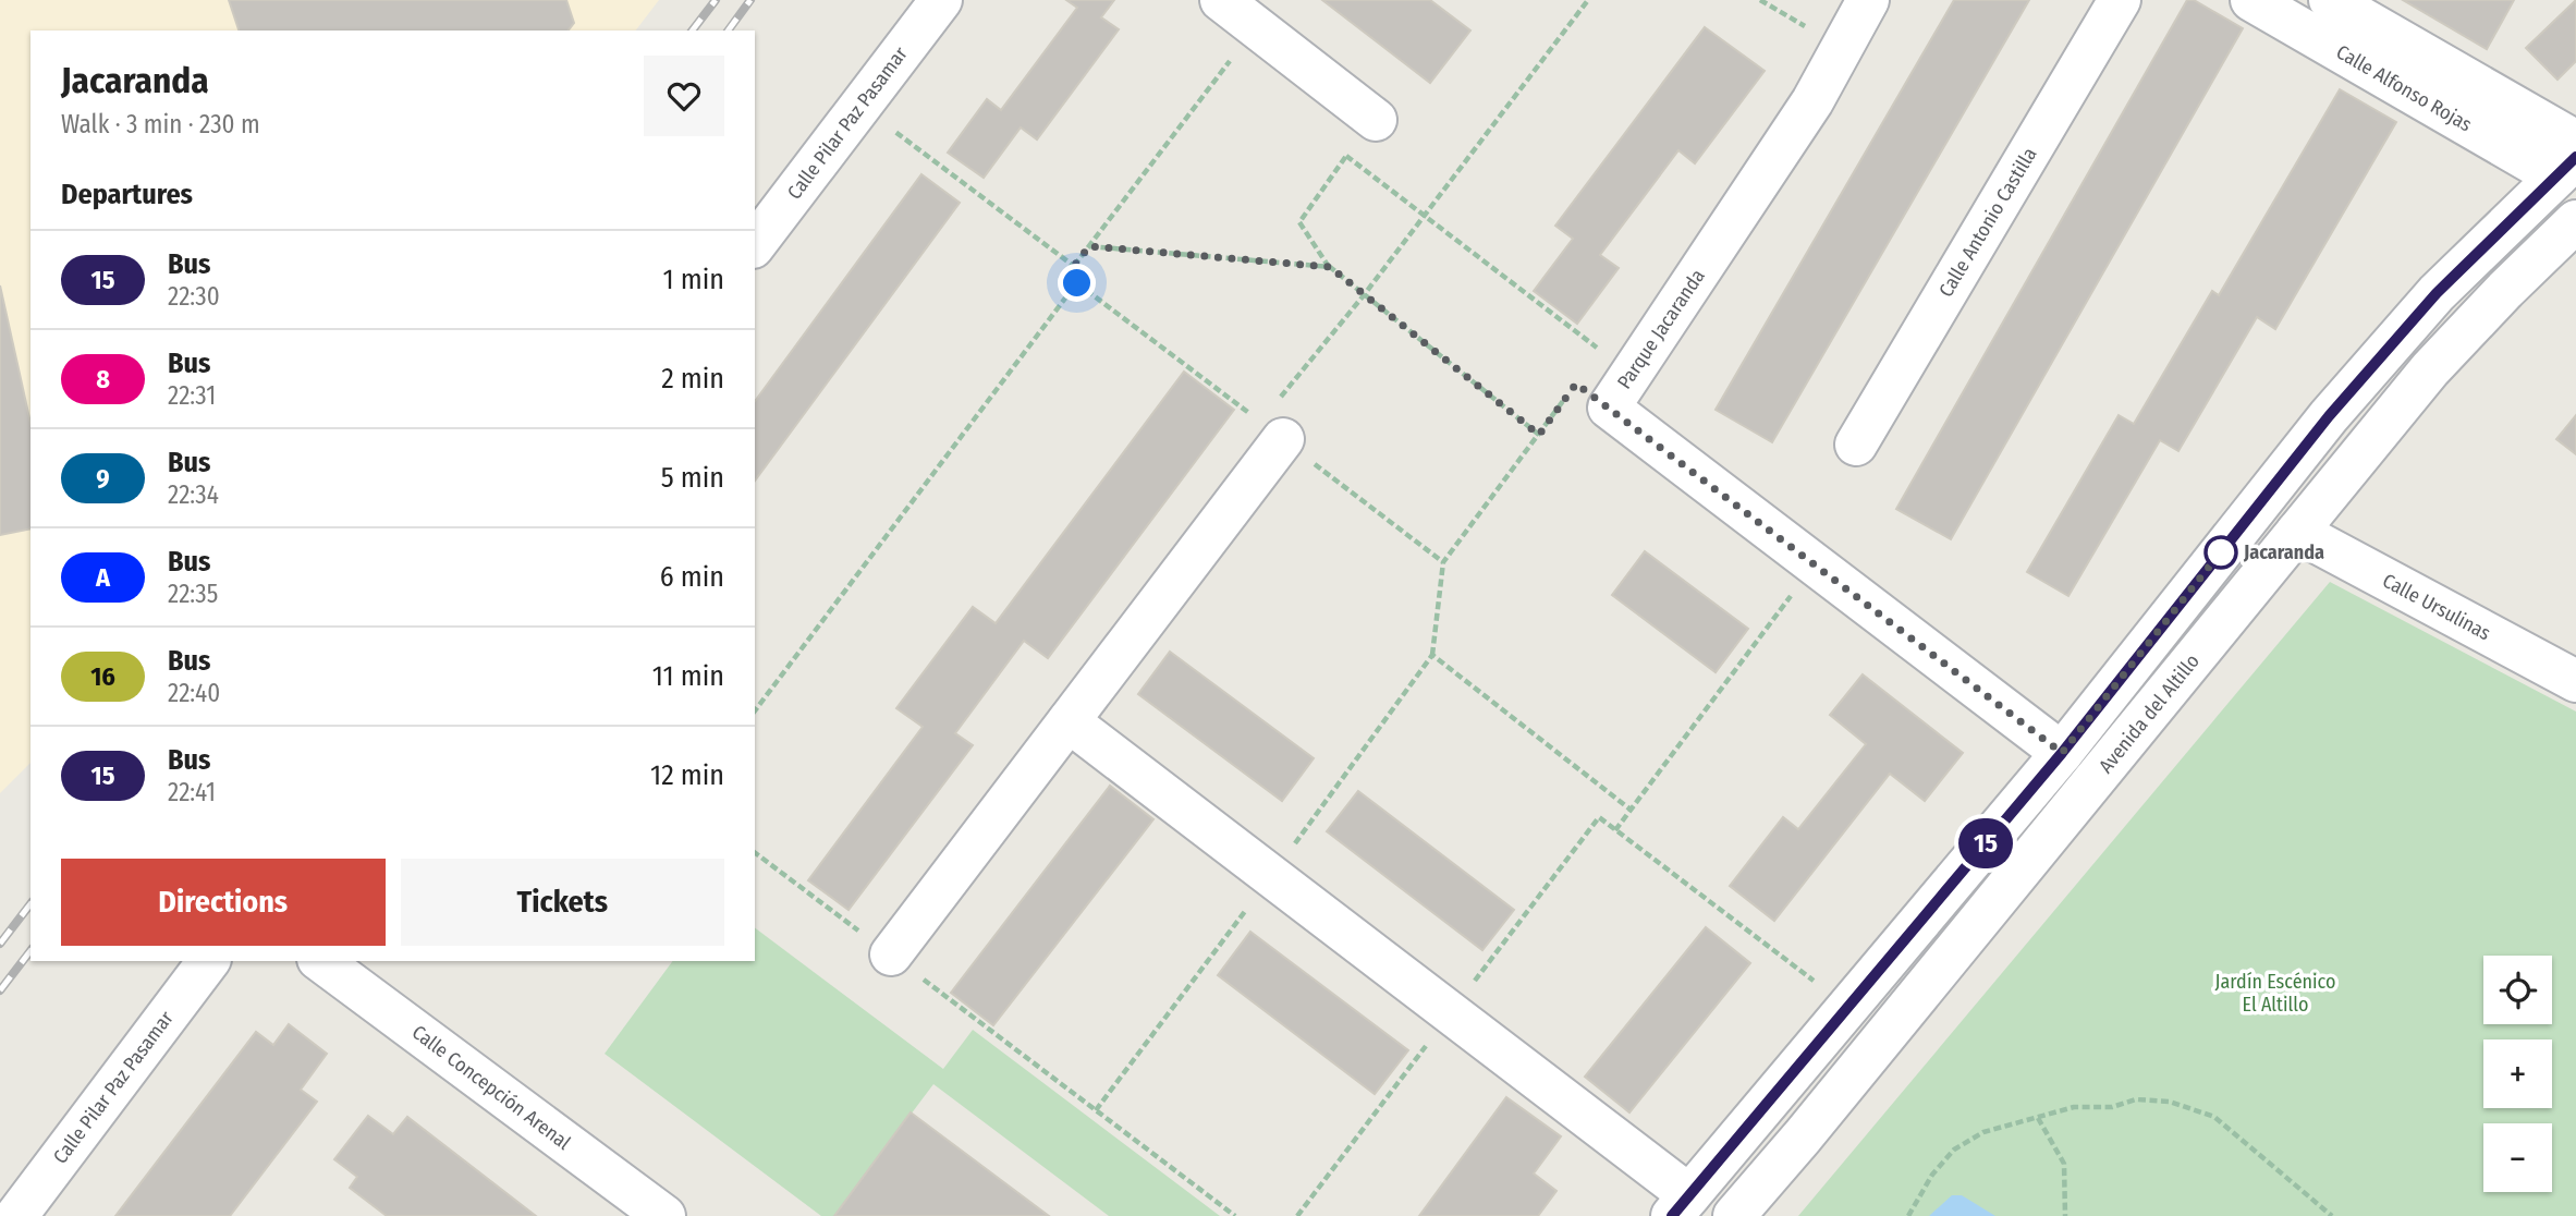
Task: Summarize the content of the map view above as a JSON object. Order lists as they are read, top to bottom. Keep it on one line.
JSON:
{"streets":{"street":["Calle Alfonso Rojas","Calle Pilar Paz Pasamar","Calle Antonio Castilla","Parque Jacaranda","Calle Ursulinas","Avenida del Altillo","Calle Concepción Arenal"]},"crossings":[["Calle Ursulinas","Avenida del Altillo"]],"parks":["Jardín Escénico El Altillo"],"places":["Jacaranda"],"lines":["bus line 15"],"page":{"on_map":"15","heading":[["Jacaranda","Walk · 3 min · 230 m"],"Departures"],"list":[{"mark":"15","name":"Bus","note":"22:30","value":"1 min"},{"mark":"8","name":"Bus","note":"22:31","value":"2 min"},{"mark":"9","name":"Bus","note":"22:34","value":"5 min"},{"mark":"A","name":"Bus","note":"22:35","value":"6 min"},{"mark":"16","name":"Bus","note":"22:40","value":"11 min"},{"mark":"15","name":"Bus","note":"22:41","value":"12 min"}],"buttons":["Directions","Tickets"],"map_buttons":["+","−"]}}
